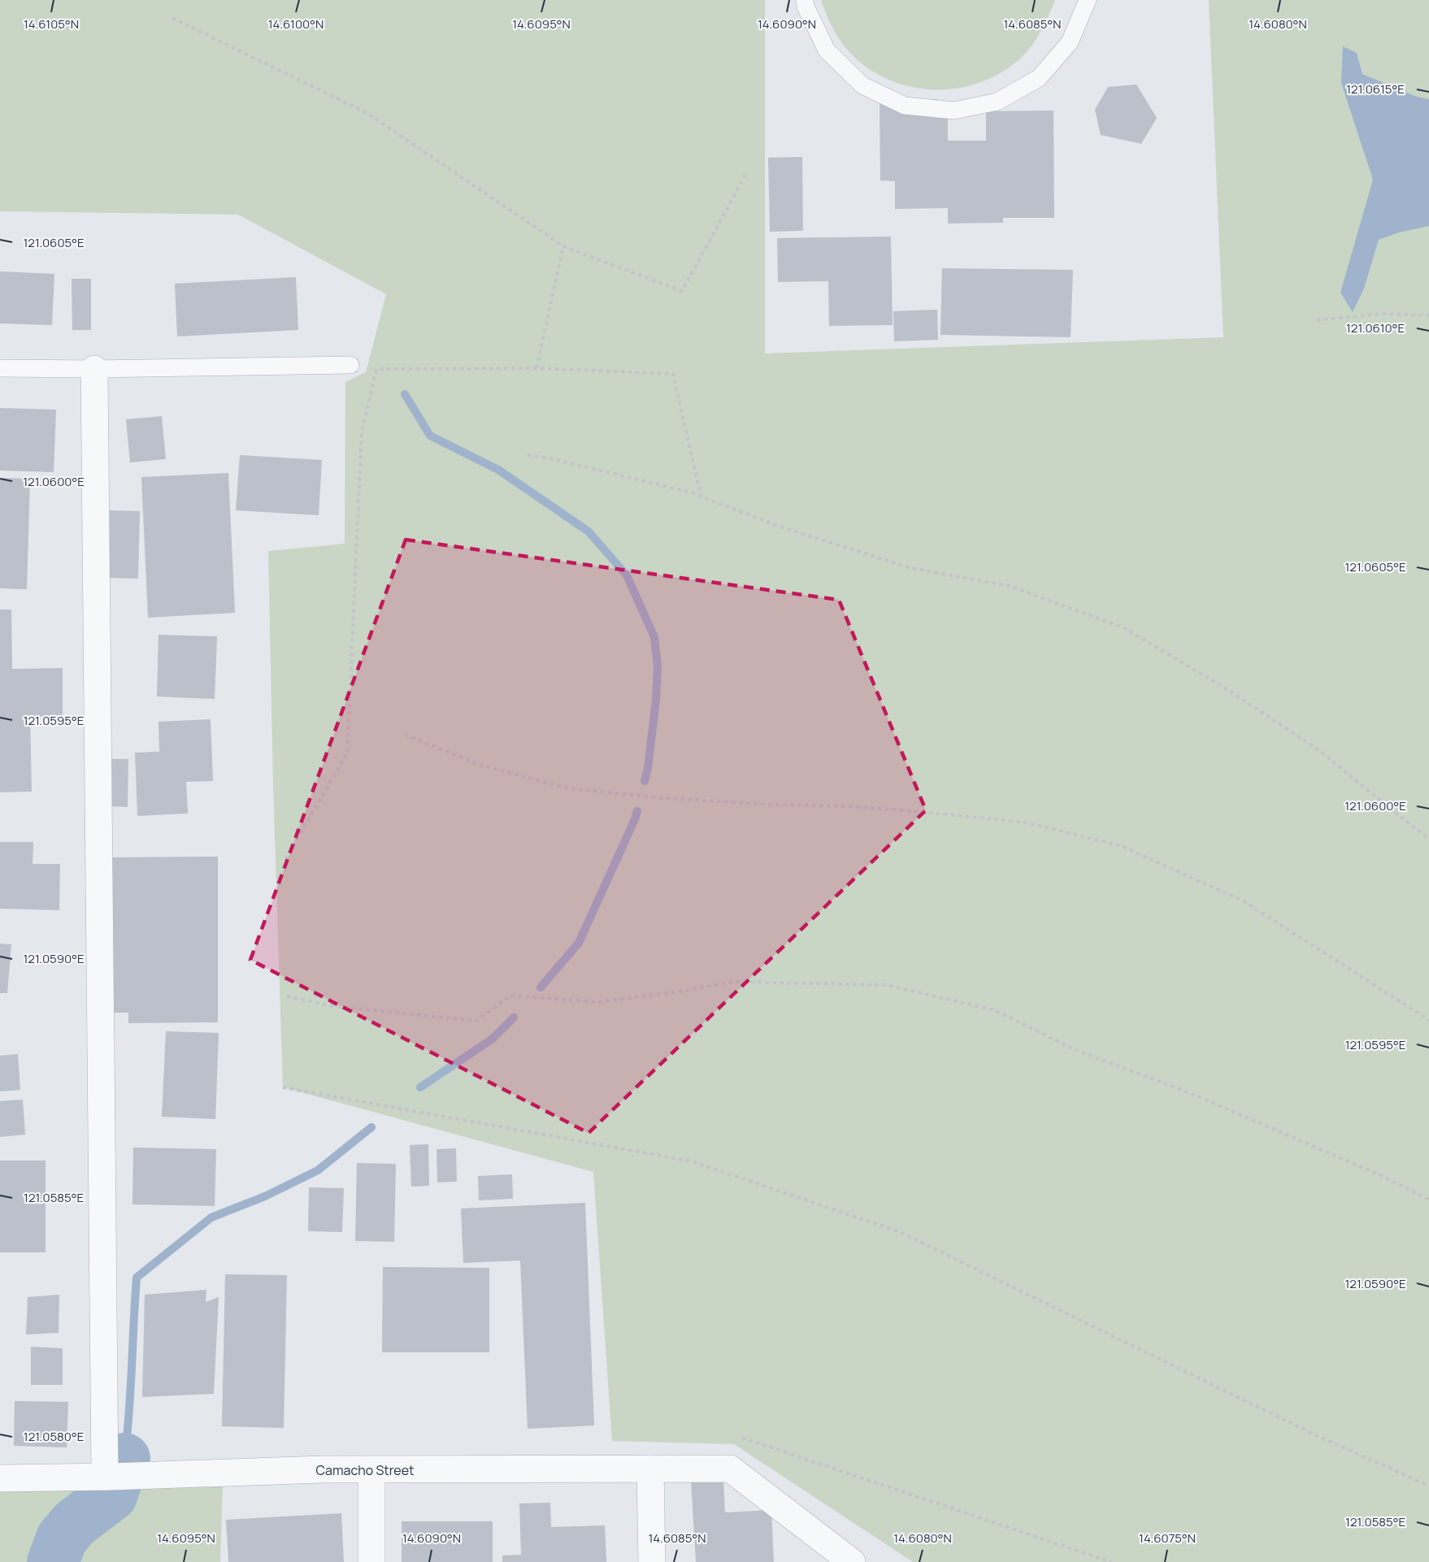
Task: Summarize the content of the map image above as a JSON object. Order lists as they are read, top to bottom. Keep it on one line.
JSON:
{"streets":{"street":["Camacho Street"]},"coordinates":["14.6105°N","14.6095°N","14.6090°N","14.6085°N","14.6080°N","14.6100°N","121.0615°E","121.0605°E","121.0610°E","121.0600°E","121.0595°E","121.0590°E","121.0585°E","121.0580°E","14.6075°N"]}
